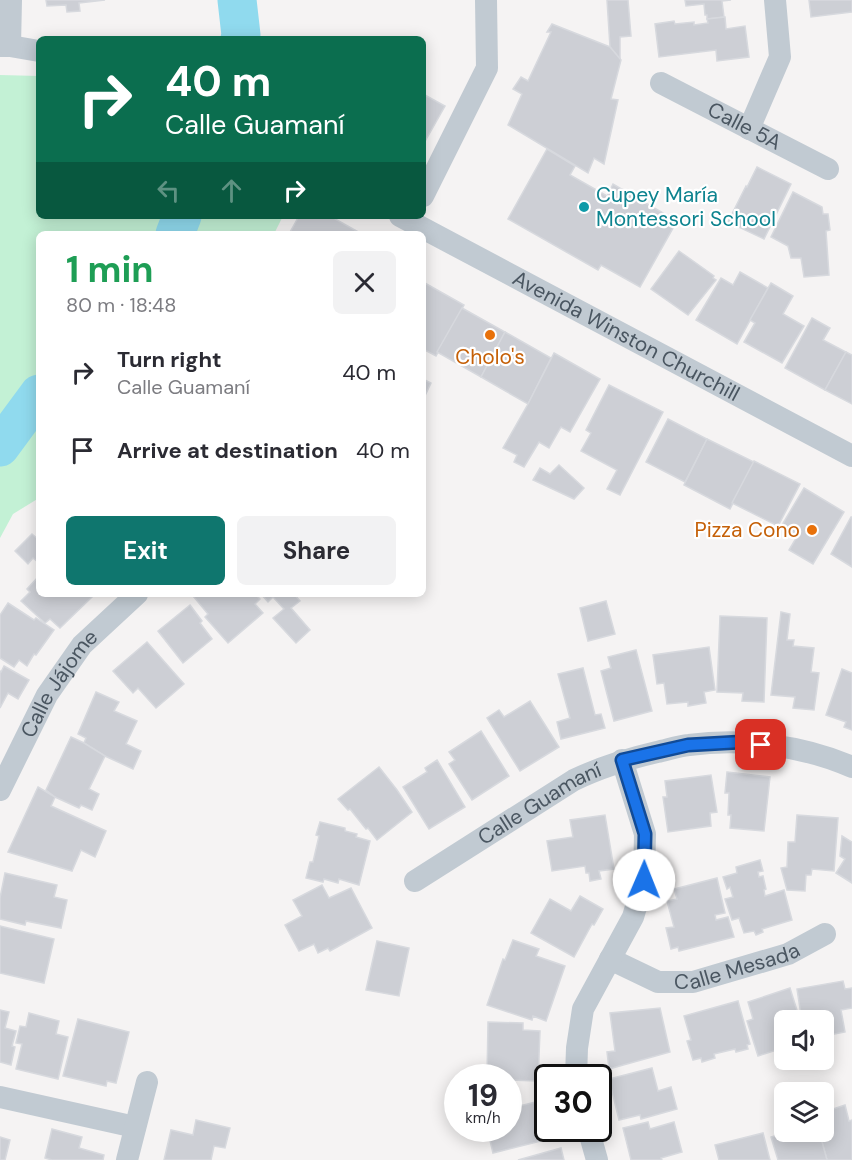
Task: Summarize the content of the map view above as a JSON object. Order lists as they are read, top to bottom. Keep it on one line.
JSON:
{"streets":{"street":["Calle 5A","Avenida Winston Churchill","Calle Jájome","Calle Guamaní","Calle Mesada"]},"places":["Cupey María Montessori School","Cholo's","Pizza Cono"],"page":{"turn":["40 m","Calle Guamaní"],"heading":["1 min","80 m · 18:48"],"list":[{"name":"Turn right","note":"Calle Guamaní","value":"40 m"},{"name":"Arrive at destination","value":"40 m"}],"buttons":["Exit","Share"],"speed":"19 km/h","limit":"30"}}
